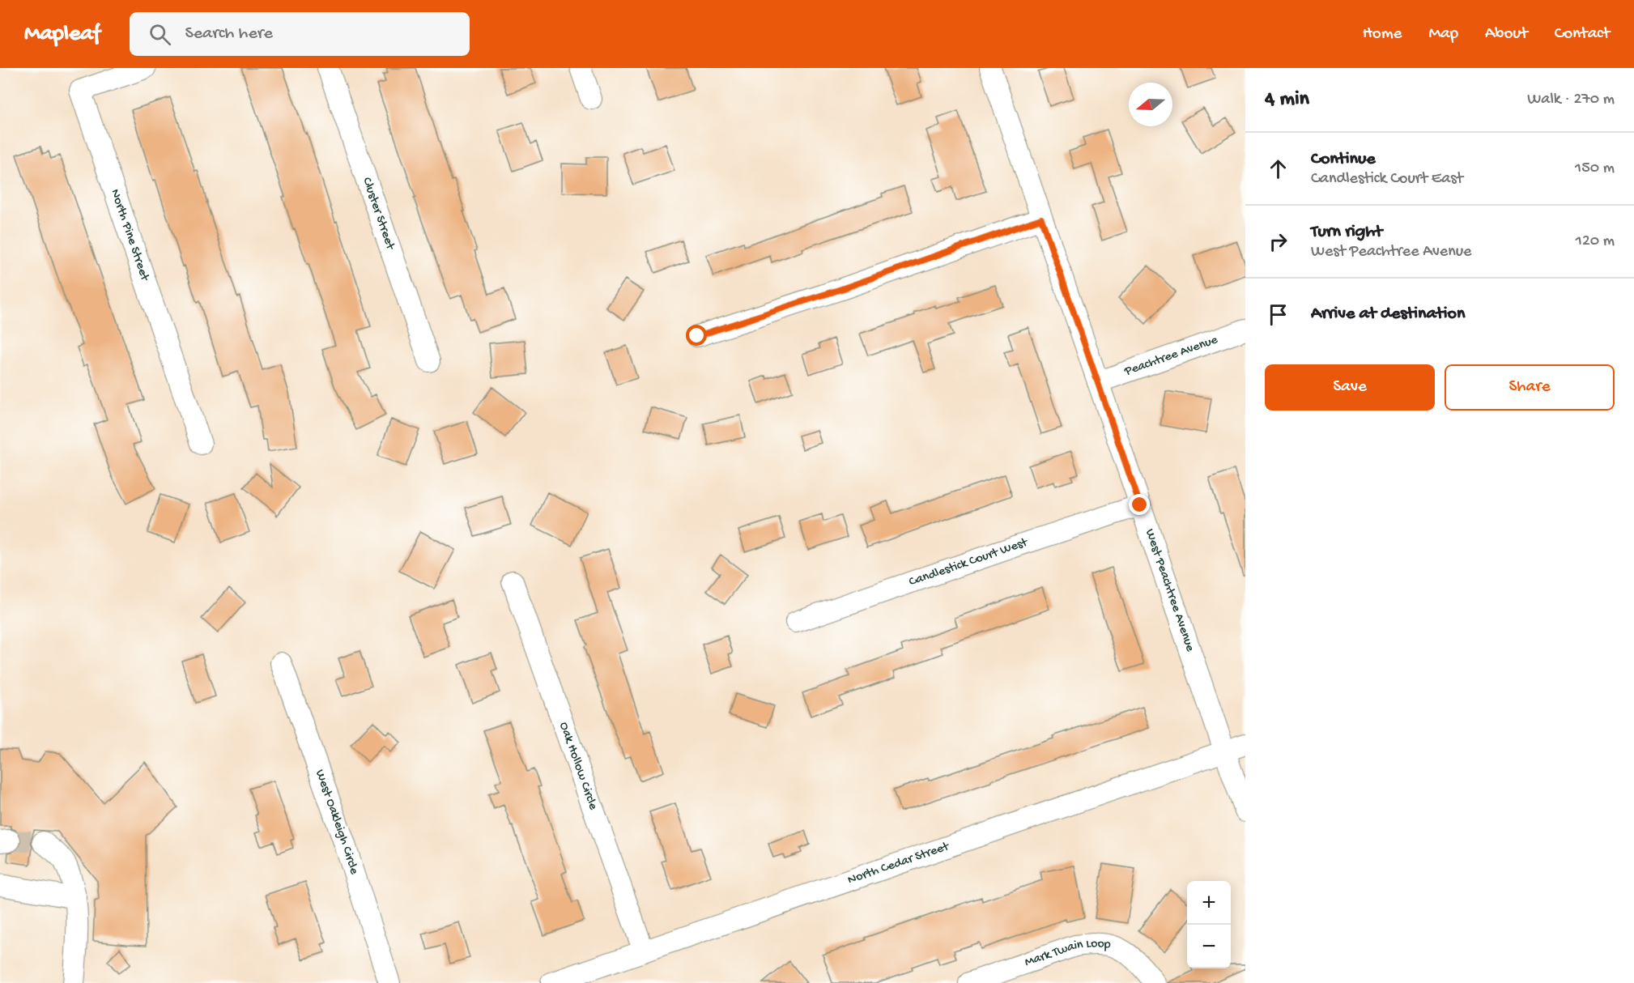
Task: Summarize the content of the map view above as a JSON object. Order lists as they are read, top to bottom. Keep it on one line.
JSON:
{"streets":{"street":["Cluster Street","North Pine Street","Peachtree Avenue","Candlestick Court West","West Peachtree Avenue","Oak Hollow Circle","West Oakleigh Circle","North Cedar Street","Mark Twain Loop"]},"crossings":[["Peachtree Avenue","West Peachtree Avenue"],["Candlestick Court West","West Peachtree Avenue"],["West Peachtree Avenue","North Cedar Street"],["Oak Hollow Circle","North Cedar Street"]],"north":"left","page":{"header":"Mapleaf","search":"Search here","nav":["Home","Map","About","Contact"],"heading":["4 min","Walk · 270 m"],"list":[["Continue","Candlestick Court East","150 m"],["Turn right","West Peachtree Avenue","120 m"],"Arrive at destination"],"buttons":["Save","Share"],"map_buttons":["+","−"]}}
